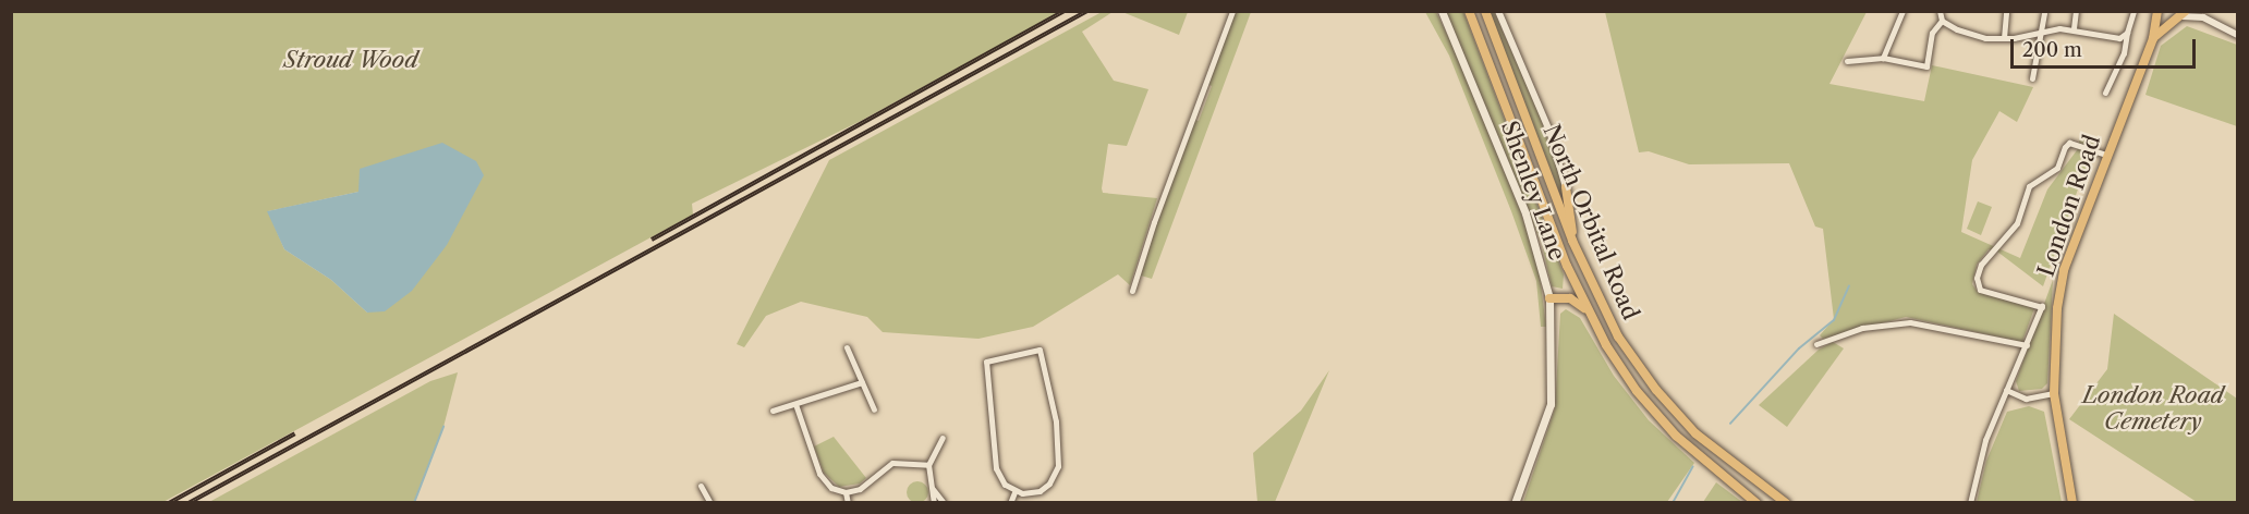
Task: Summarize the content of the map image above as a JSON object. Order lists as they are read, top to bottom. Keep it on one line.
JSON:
{"streets":{"main road":["Shenley Lane","London Road","North Orbital Road"]},"parks":["Stroud Wood","London Road Cemetery"],"scale_bar":"200 m"}
